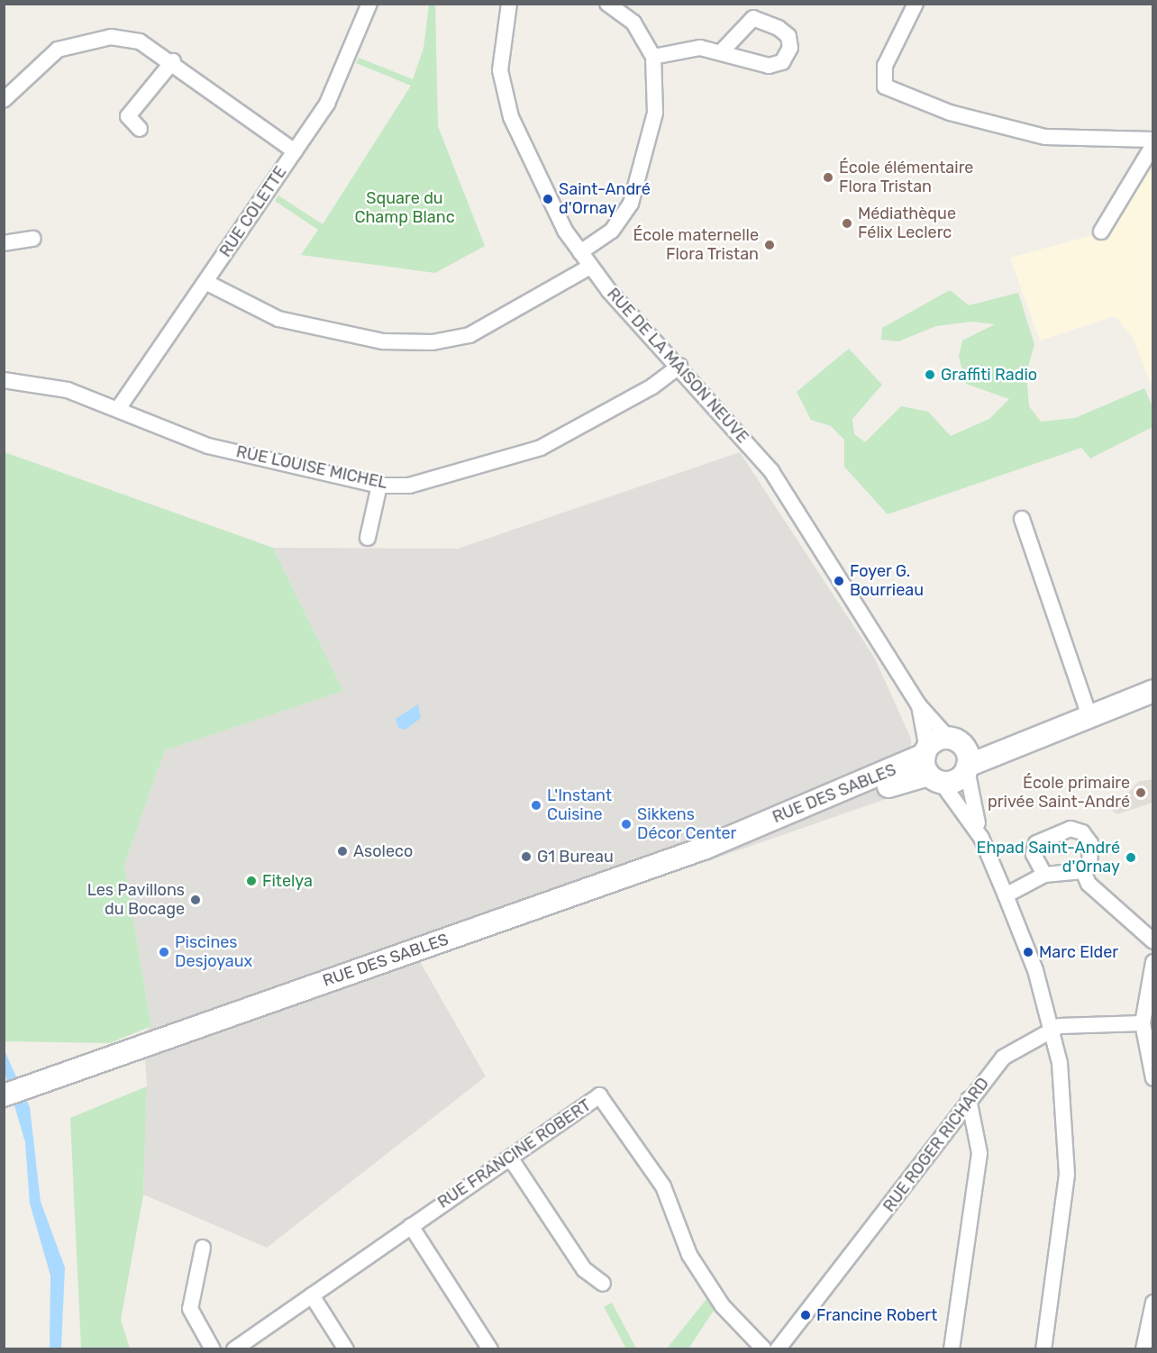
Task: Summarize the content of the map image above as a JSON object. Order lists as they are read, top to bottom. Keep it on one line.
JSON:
{"streets":{"main road":["RUE DES SABLES"],"street":["RUE COLETTE","RUE DE LA MAISON NEUVE","RUE LOUISE MICHEL","RUE ROGER RICHARD","RUE FRANCINE ROBERT"]},"crossings":[["RUE COLETTE","RUE LOUISE MICHEL"],["RUE DE LA MAISON NEUVE","RUE LOUISE MICHEL"],["RUE DE LA MAISON NEUVE","RUE DES SABLES"]],"parks":["Square du Champ Blanc"],"places":["École élémentaire Flora Tristan","Saint-André d'Ornay","Médiathèque Félix Leclerc","École maternelle Flora Tristan","Graffiti Radio","Foyer G. Bourrieau","École primaire privée Saint-André","L'Instant Cuisine","Sikkens Décor Center","Asoleco","G1 Bureau","Ehpad Saint-André d'Ornay","Fitelya","Les Pavillons du Bocage","Piscines Desjoyaux","Marc Elder","Francine Robert"]}
